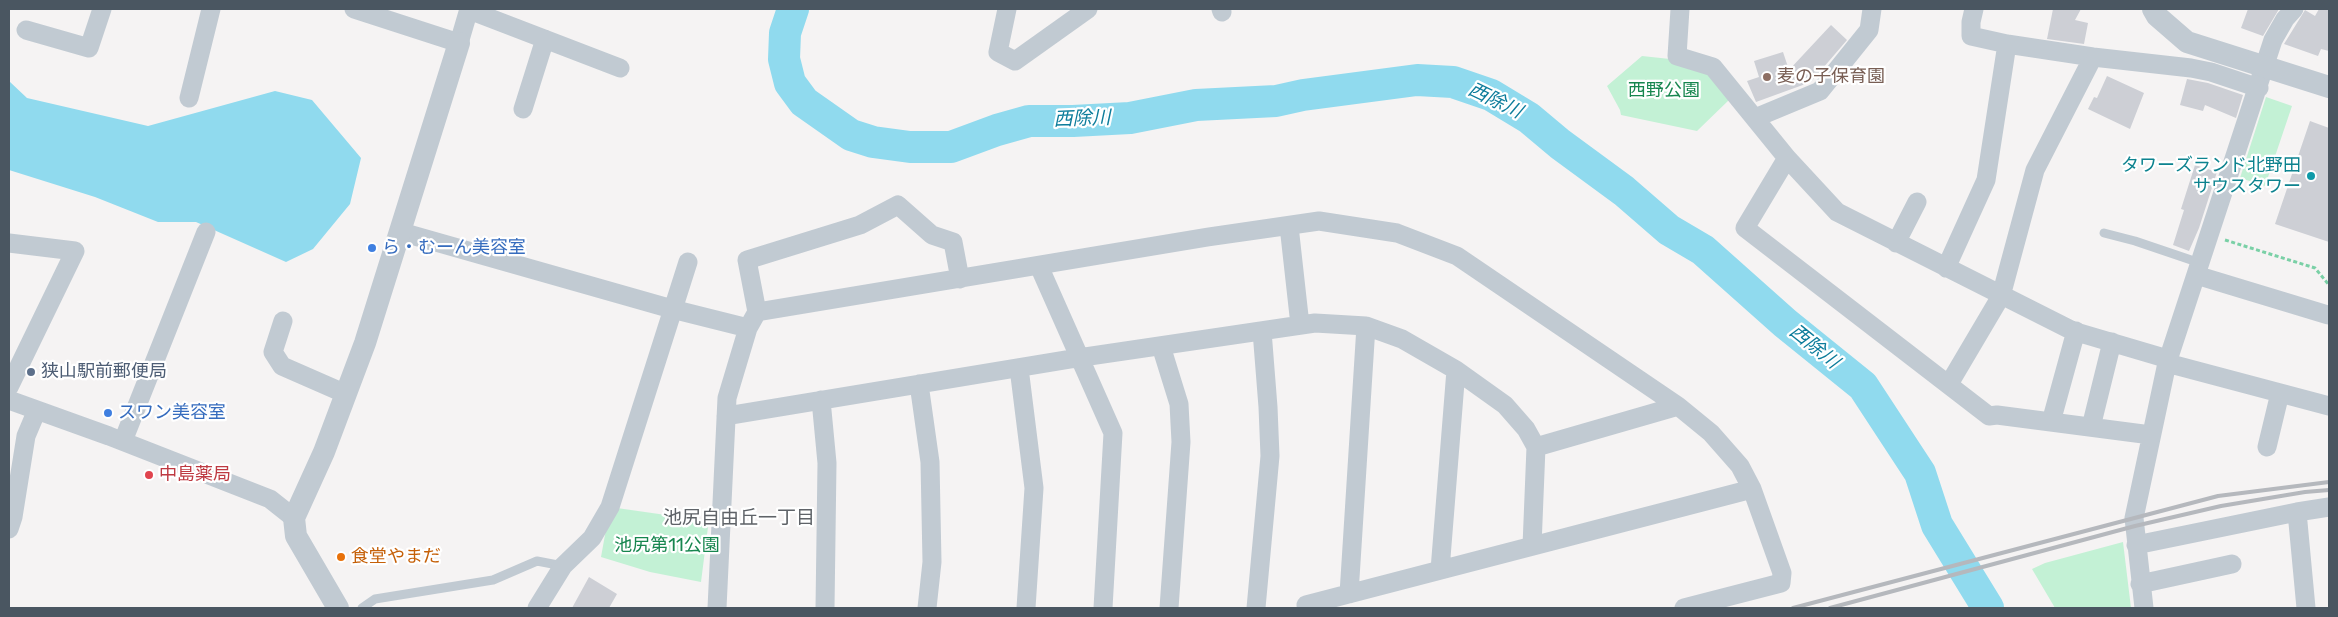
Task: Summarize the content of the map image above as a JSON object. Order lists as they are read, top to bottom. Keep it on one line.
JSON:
{"districts":["池尻自由丘一丁目"],"water":["西除川"],"parks":["西野公園","池尻第11公園"],"places":["麦の子保育園","タワーズランド北野田 サウスタワー","ら・むーん美容室","狭山駅前郵便局","スワン美容室","中島薬局","食堂やまだ"]}
